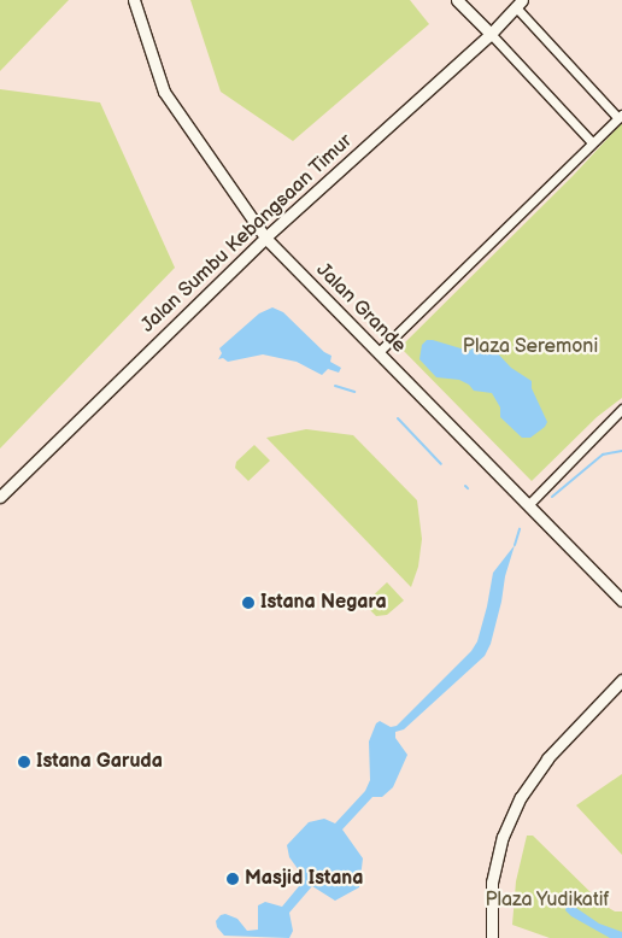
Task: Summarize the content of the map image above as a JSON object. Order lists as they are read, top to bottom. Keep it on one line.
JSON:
{"streets":{"street":["Jalan Sumbu Kebangsaan Timur","Jalan Grande"]},"crossings":[["Jalan Sumbu Kebangsaan Timur","Jalan Grande"]],"parks":["Plaza Seremoni","Plaza Yudikatif"],"places":["Istana Negara","Istana Garuda","Masjid Istana"]}
